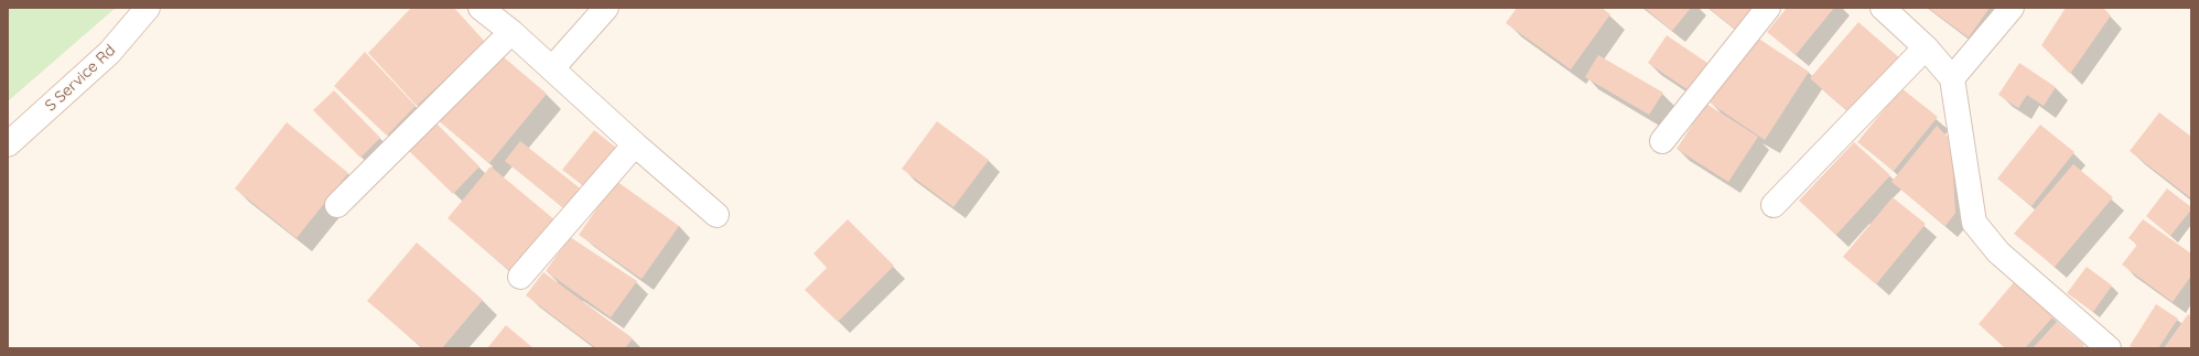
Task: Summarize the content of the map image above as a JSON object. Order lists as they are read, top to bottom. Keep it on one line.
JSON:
{"streets":{"street":["S Service Rd"]}}
